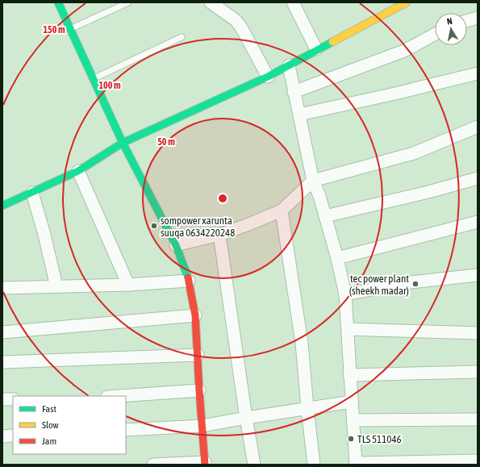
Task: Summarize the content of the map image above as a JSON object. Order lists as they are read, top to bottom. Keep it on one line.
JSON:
{"places":["sompower xarunta suuqa 0634220248","tec power plant (sheekh madar)","TLS 511046"],"legend":["Fast","Slow","Jam"],"north":"top","rings":["150 m","100 m","50 m"]}
